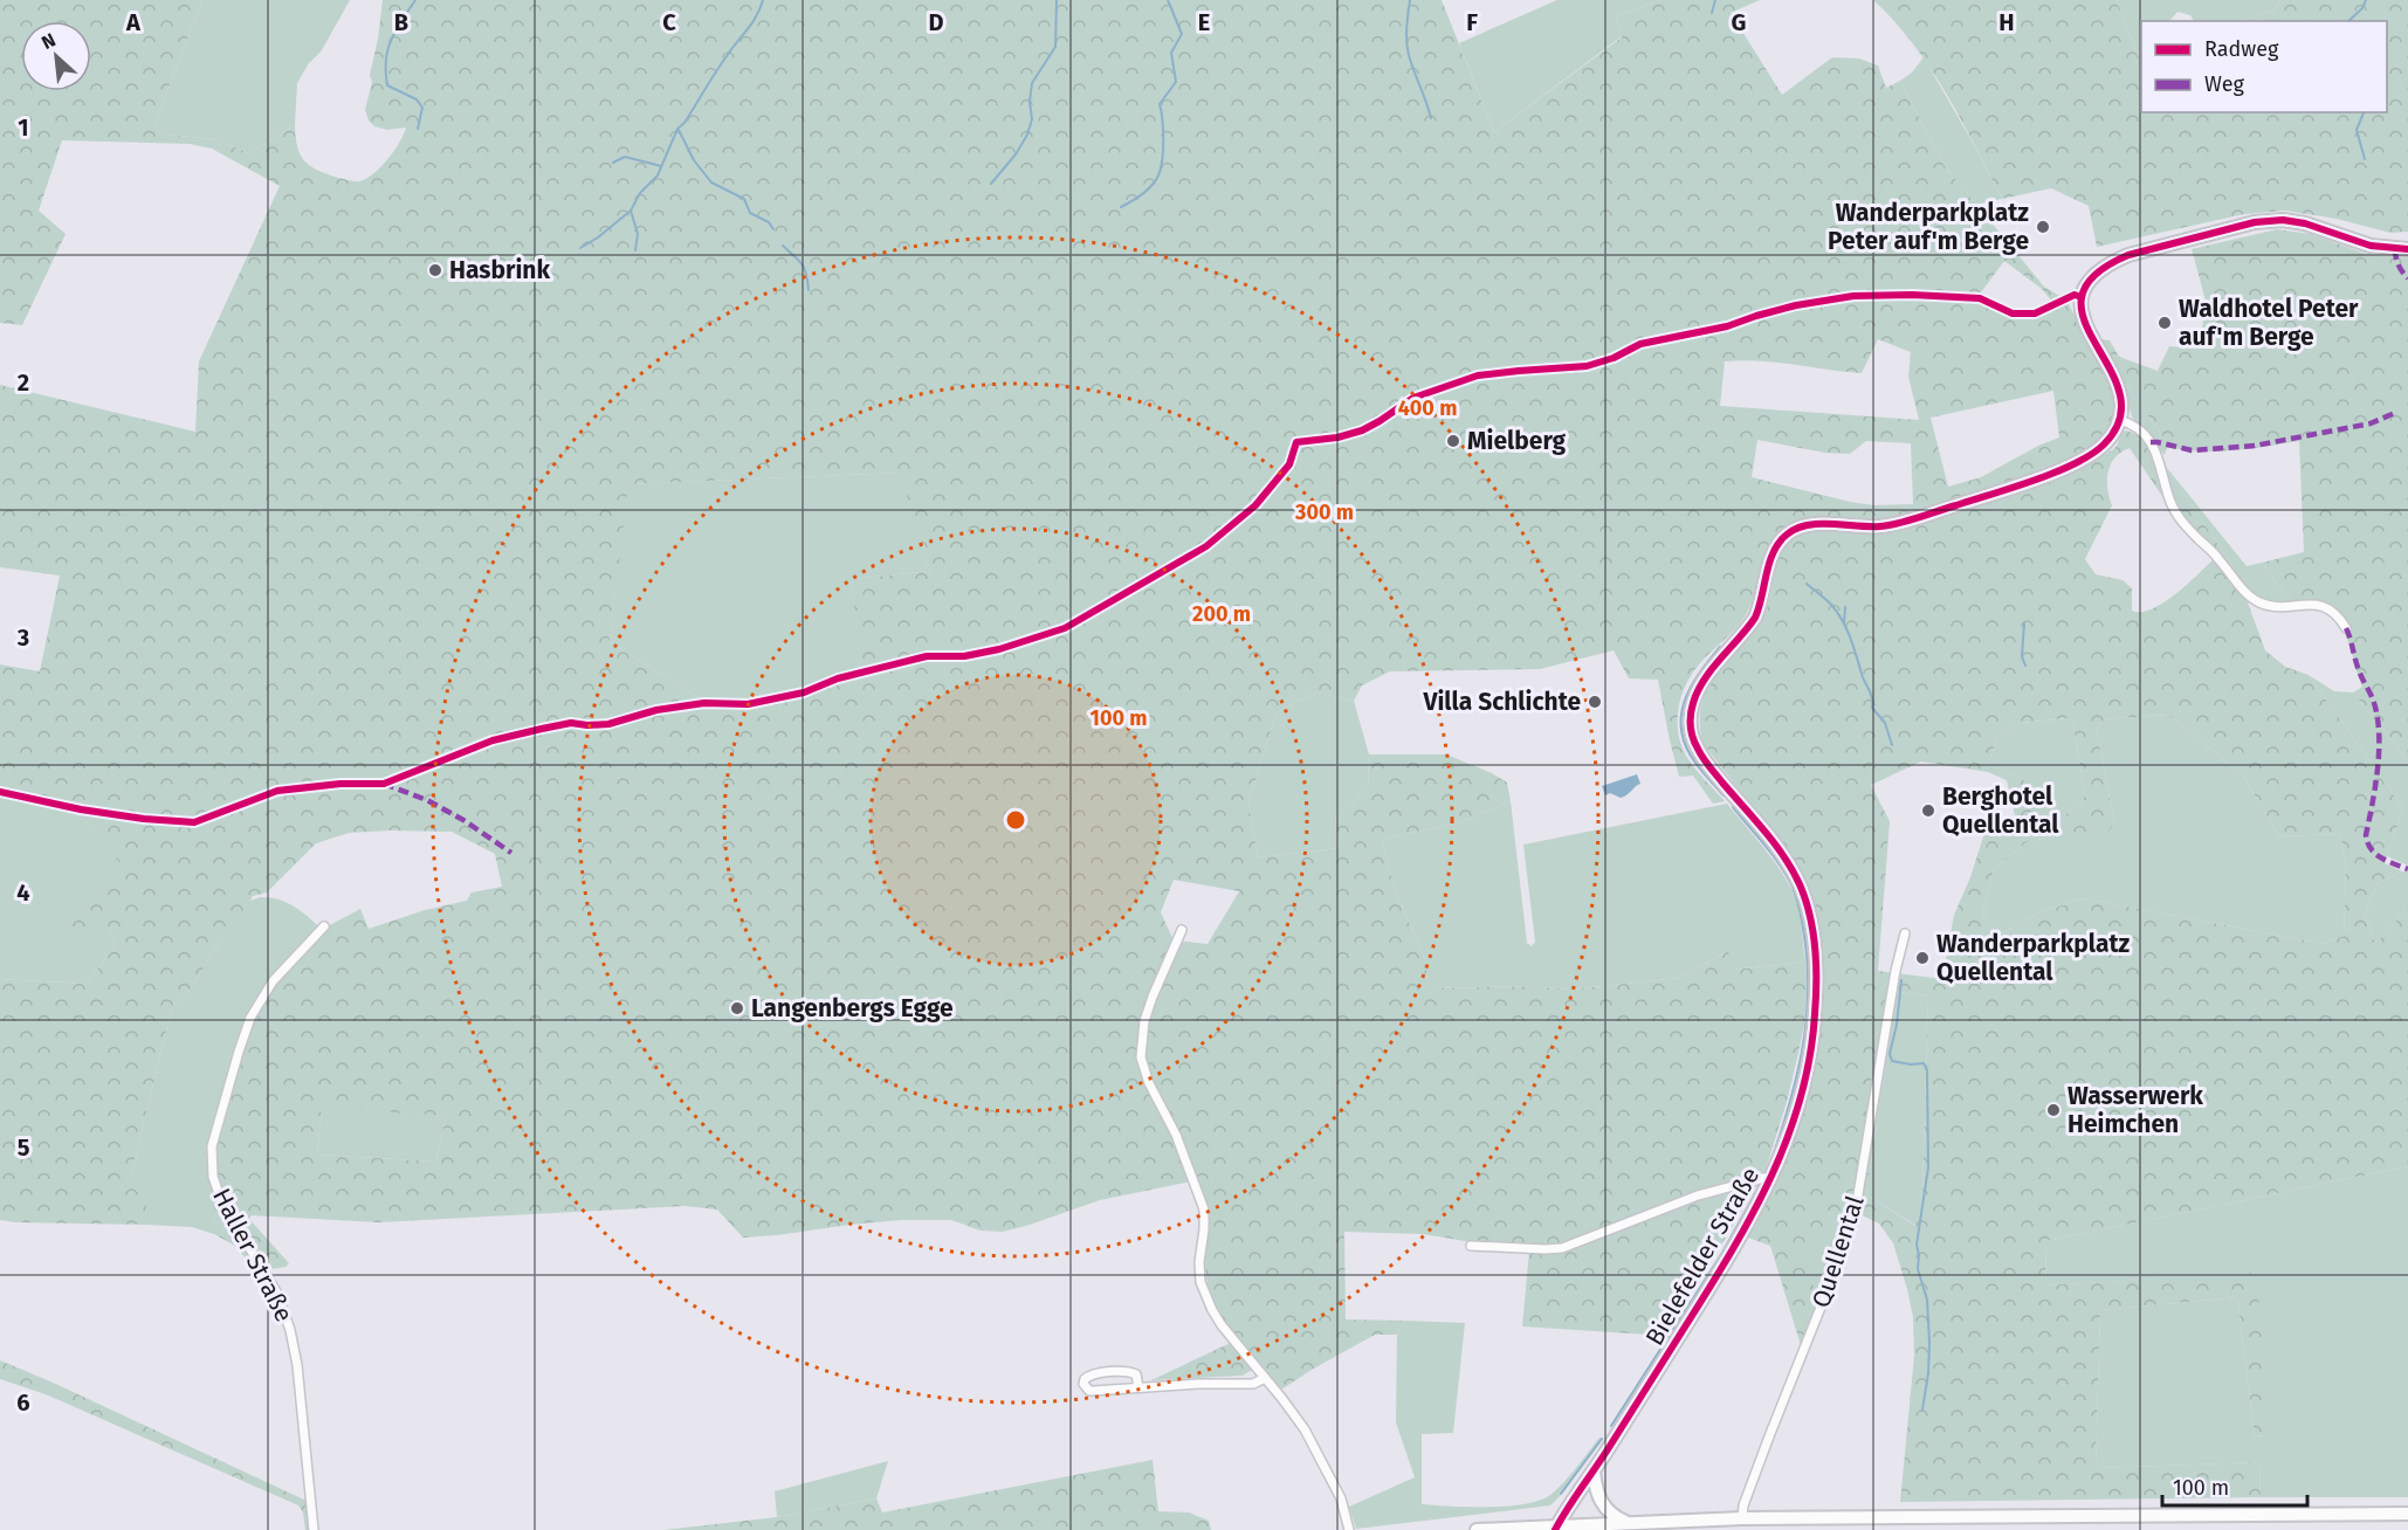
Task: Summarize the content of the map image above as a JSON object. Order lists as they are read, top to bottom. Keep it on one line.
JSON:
{"streets":{"main road":["Bielefelder Straße"],"street":["Quellental","Haller Straße"]},"places":["Wanderparkplatz Peter auf'm Berge","Hasbrink","Waldhotel Peter auf'm Berge","Mielberg","Villa Schlichte","Berghotel Quellental","Wanderparkplatz Quellental","Langenbergs Egge","Wasserwerk Heimchen"],"legend":["Radweg","Weg"],"scale_bar":"100 m","north":"top left","grid":{"columns":["A","B","C","D","E","F","G","H"],"rows":["1","2","3","4","5","6"]},"rings":["400 m","300 m","200 m","100 m"]}
